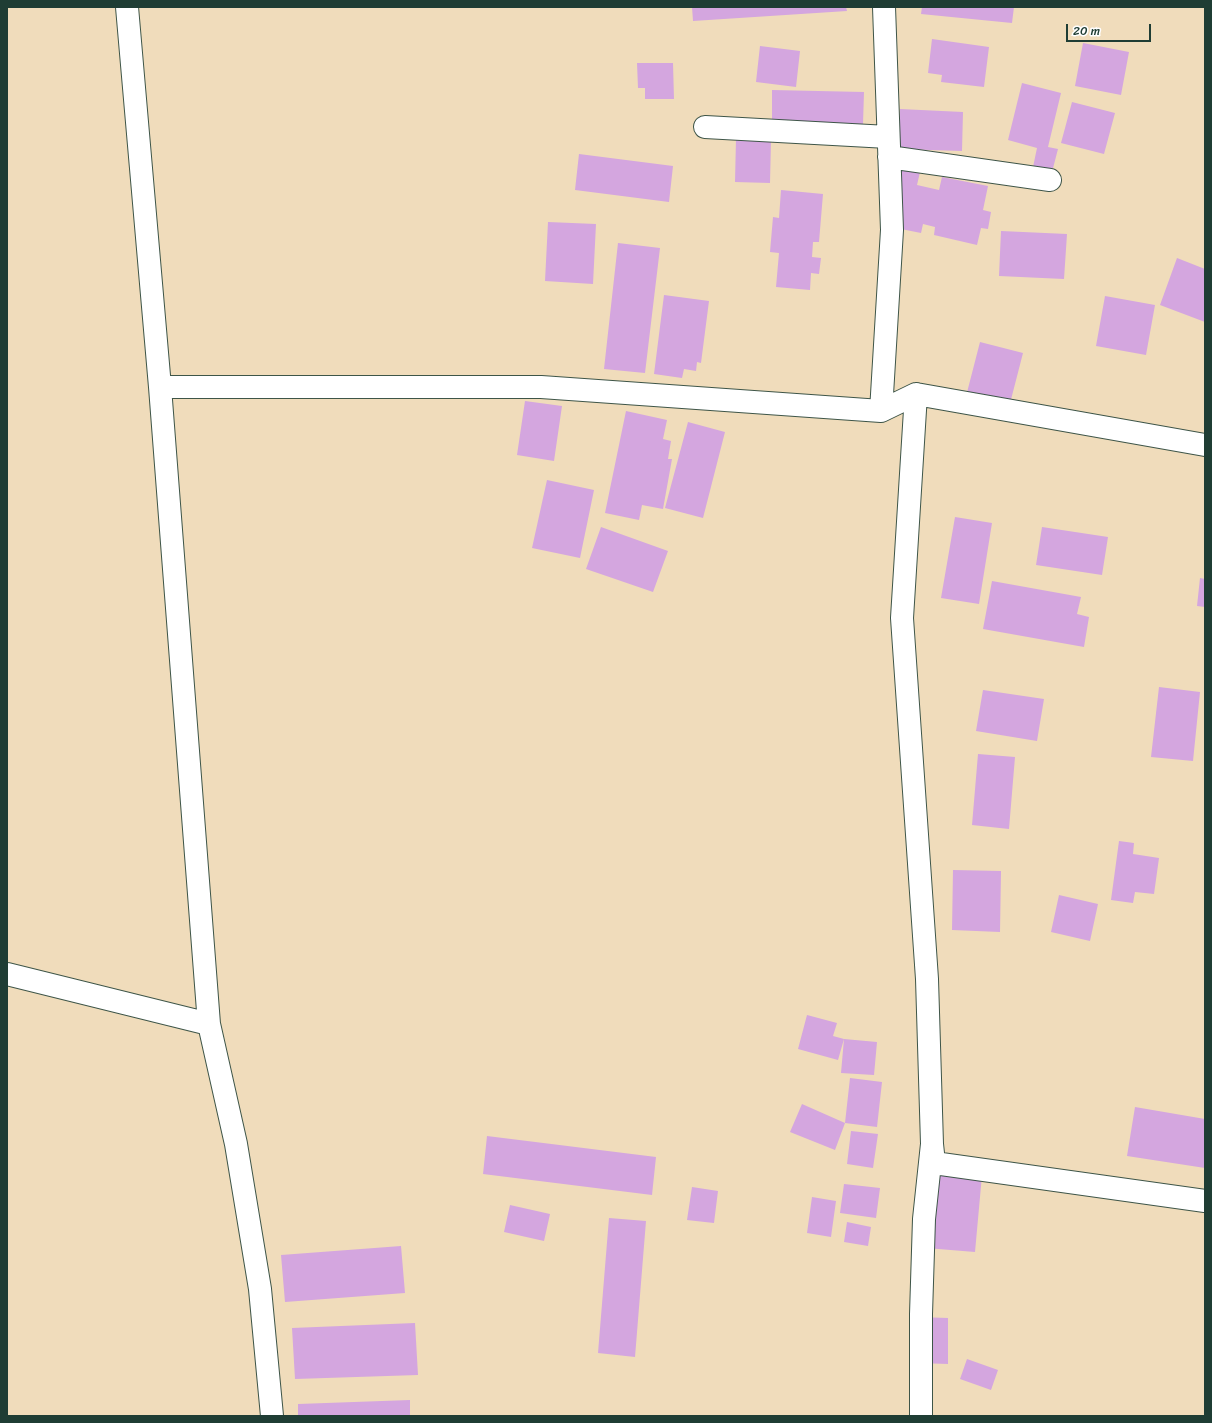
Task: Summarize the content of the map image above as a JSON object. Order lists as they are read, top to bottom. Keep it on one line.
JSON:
{"scale_bar":"20 m"}
